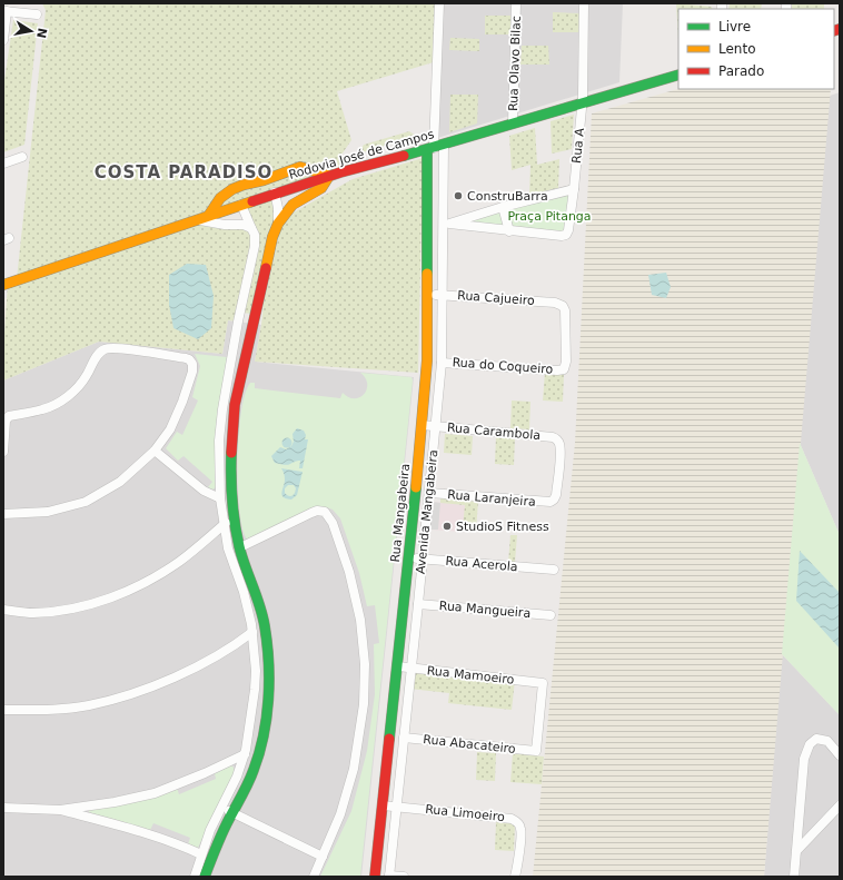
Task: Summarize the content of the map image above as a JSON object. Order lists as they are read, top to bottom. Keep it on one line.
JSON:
{"streets":{"street":["Rua Olavo Bilac","Rua A","Rodovia José de Campos","Rua Cajueiro","Rua do Coqueiro","Rua Carambola","Rua Laranjeira","Avenida Mangabeira","Rua Mangabeira","Rua Acerola","Rua Mangueira","Rua Mamoeiro","Rua Abacateiro","Rua Limoeiro"]},"crossings":[["Rua Olavo Bilac","Rodovia José de Campos"],["Rua A","Rodovia José de Campos"],["Rodovia José de Campos","Avenida Mangabeira"],["Rodovia José de Campos","Rua Mangabeira"],["Rua Cajueiro","Rua do Coqueiro"],["Rua Cajueiro","Avenida Mangabeira"],["Rua Cajueiro","Rua Mangabeira"],["Rua do Coqueiro","Avenida Mangabeira"],["Rua Carambola","Rua Laranjeira"],["Rua Carambola","Avenida Mangabeira"],["Rua Carambola","Rua Mangabeira"],["Rua Laranjeira","Avenida Mangabeira"],["Avenida Mangabeira","Rua Mangabeira"],["Avenida Mangabeira","Rua Acerola"],["Avenida Mangabeira","Rua Mangueira"],["Avenida Mangabeira","Rua Mamoeiro"],["Avenida Mangabeira","Rua Abacateiro"],["Avenida Mangabeira","Rua Limoeiro"],["Rua Mangabeira","Rua Acerola"],["Rua Mangabeira","Rua Mamoeiro"],["Rua Mangabeira","Rua Limoeiro"],["Rua Mamoeiro","Rua Abacateiro"]],"districts":["COSTA PARADISO"],"parks":["Praça Pitanga"],"places":["ConstruBarra","StudioS Fitness"],"legend":["Livre","Lento","Parado"],"north":"right"}
